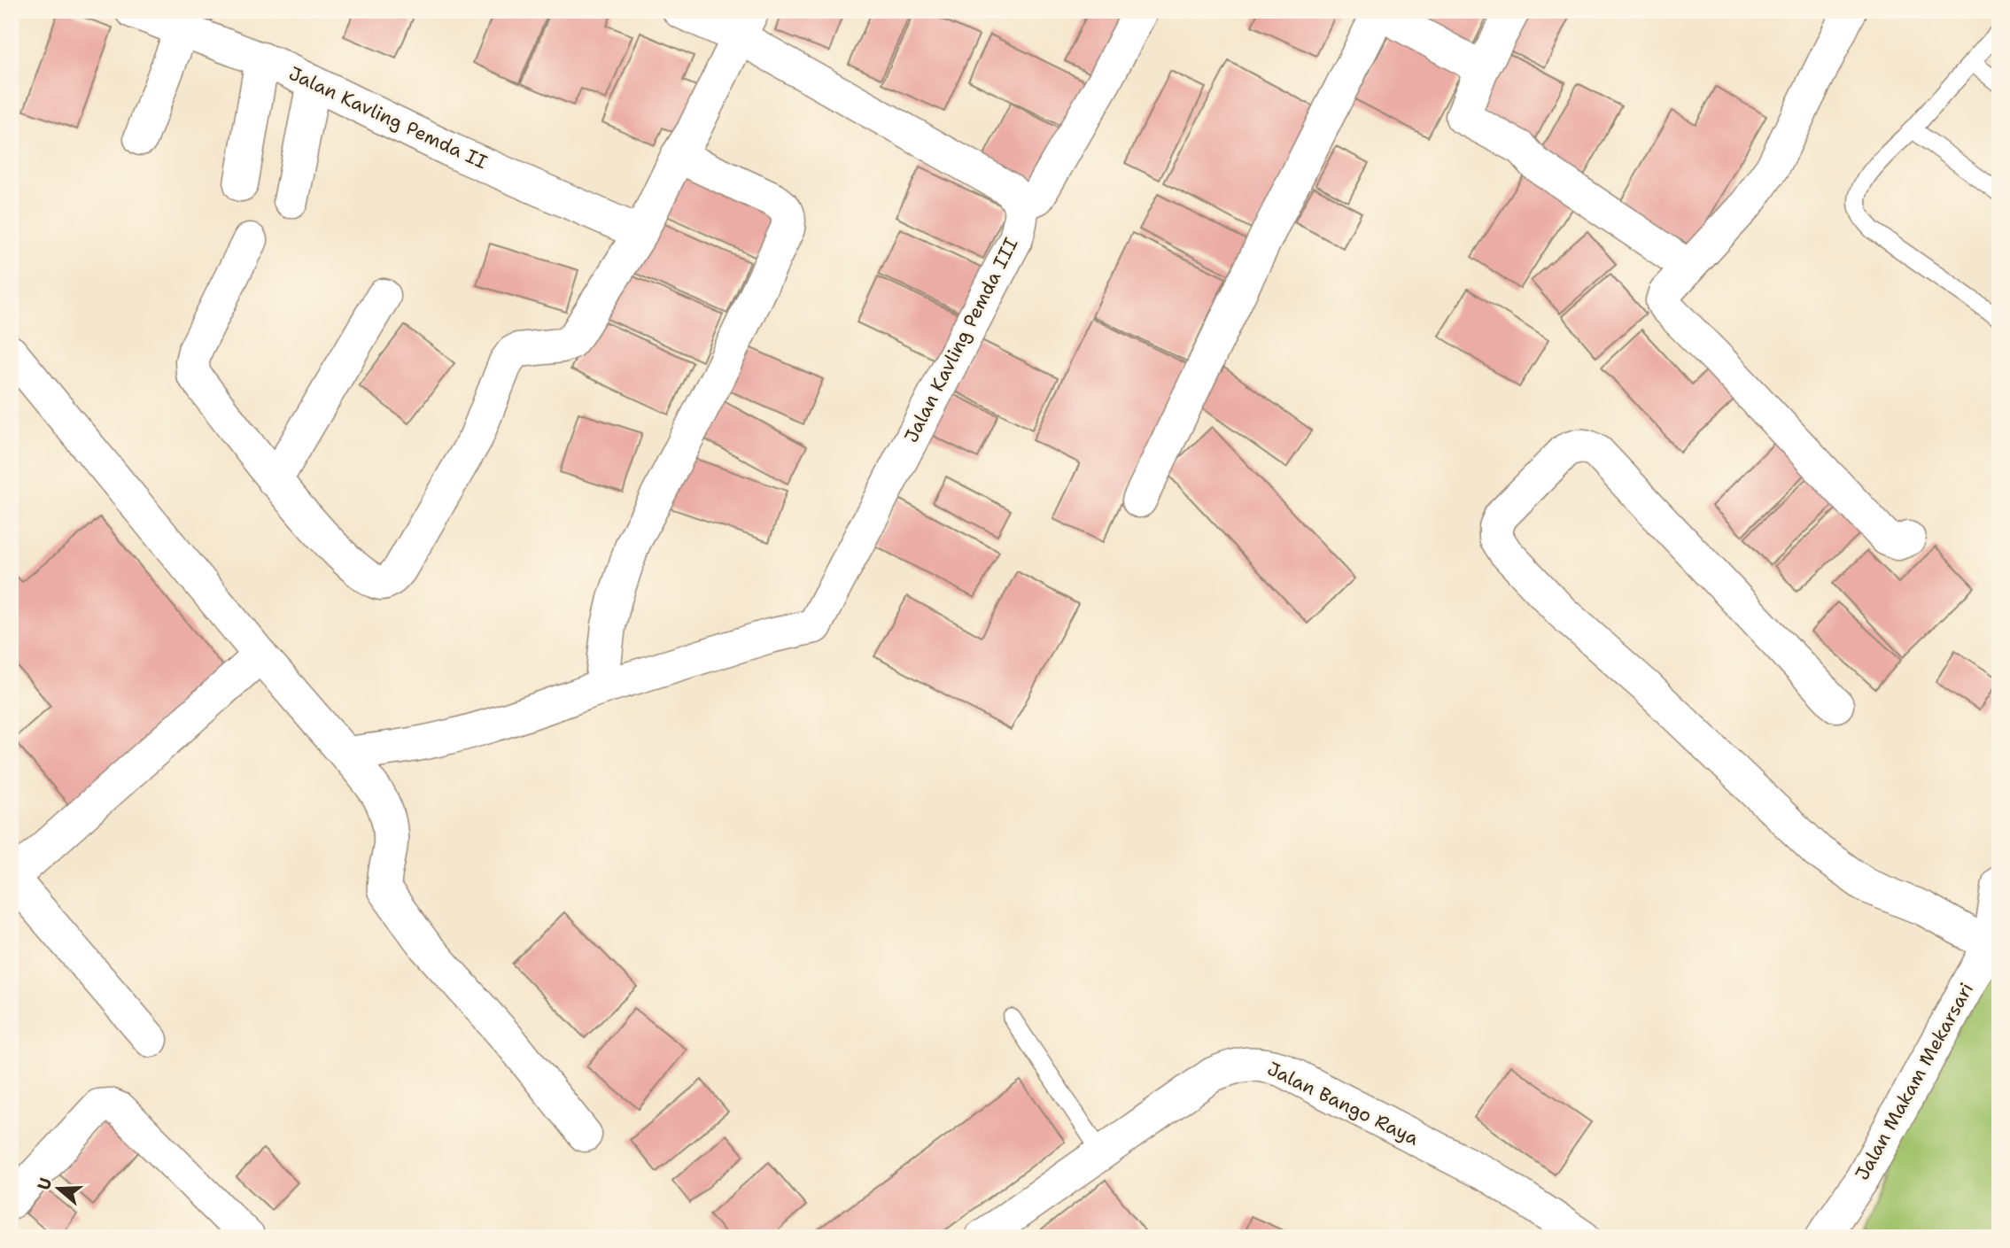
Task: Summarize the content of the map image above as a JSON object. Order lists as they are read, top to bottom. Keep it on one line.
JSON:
{"streets":{"street":["Jalan Kavling Pemda II","Jalan Kavling Pemda III","Jalan Makam Mekarsari","Jalan Bango Raya"]},"north":"left"}
